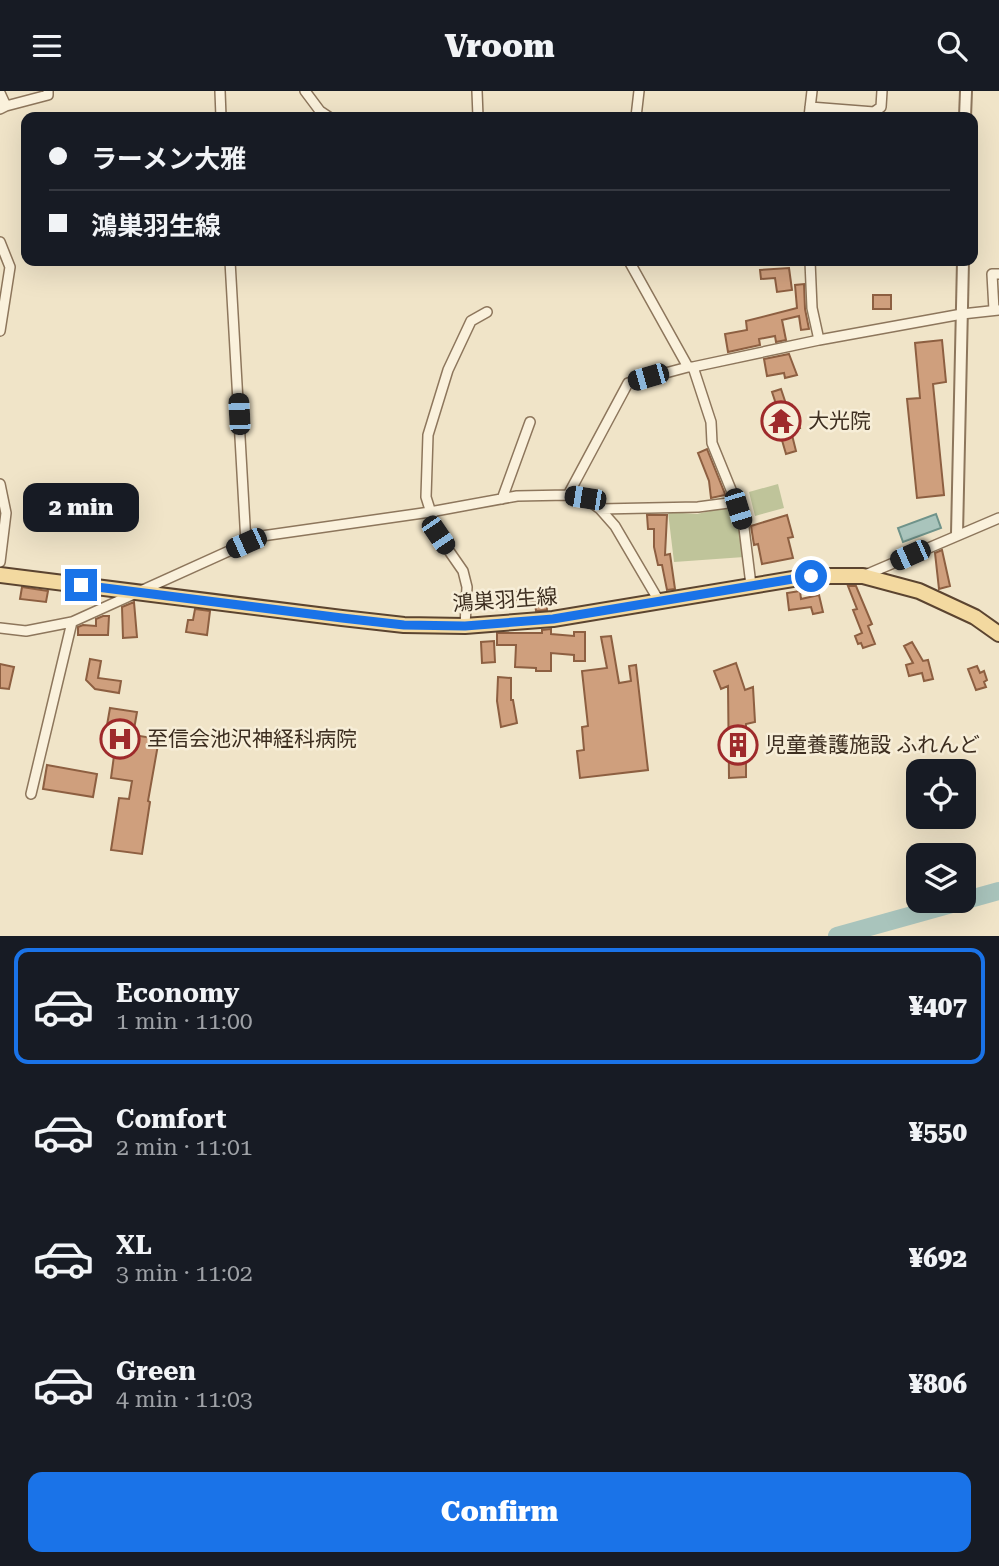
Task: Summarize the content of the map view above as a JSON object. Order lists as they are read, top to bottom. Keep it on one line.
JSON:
{"streets":{"main road":["鴻巣羽生線"]},"places":{"temple":["大光院"],"hospital":["至信会池沢神経科病院"],"building":["児童養護施設 ふれんど"]},"page":{"header":"Vroom","banner":["ラーメン大雅","鴻巣羽生線"],"bubble":"2 min","list":[{"name":"Economy","note":"1 min · 11:00","value":"¥407"},{"name":"Comfort","note":"2 min · 11:01","value":"¥550"},{"name":"XL","note":"3 min · 11:02","value":"¥692"},{"name":"Green","note":"4 min · 11:03","value":"¥806"}],"buttons":"Confirm"}}
